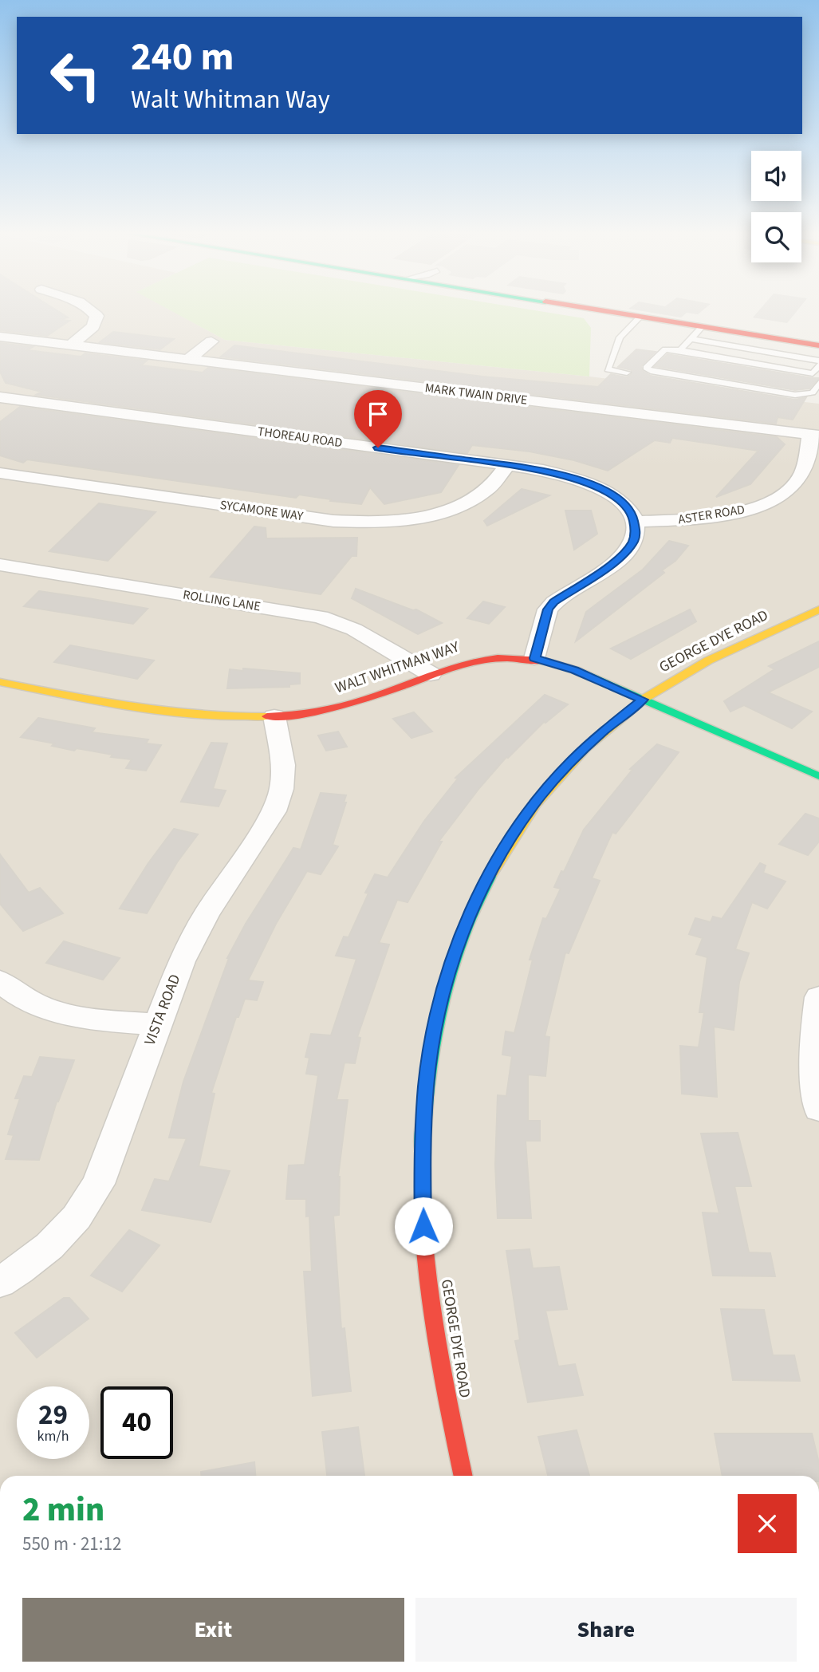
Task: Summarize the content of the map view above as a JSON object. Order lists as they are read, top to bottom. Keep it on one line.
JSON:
{"streets":{"street":["MARK TWAIN DRIVE","THOREAU ROAD","SYCAMORE WAY","ASTER ROAD","ROLLING LANE","GEORGE DYE ROAD","WALT WHITMAN WAY","VISTA ROAD"]},"crossings":[["MARK TWAIN DRIVE","ASTER ROAD"],["THOREAU ROAD","SYCAMORE WAY"],["THOREAU ROAD","ASTER ROAD"],["ROLLING LANE","WALT WHITMAN WAY"],["GEORGE DYE ROAD","WALT WHITMAN WAY"],["WALT WHITMAN WAY","VISTA ROAD"]],"page":{"turn":["240 m","Walt Whitman Way"],"speed":"29 km/h","limit":"40","heading":["2 min","550 m · 21:12"],"buttons":["Exit","Share"]}}
